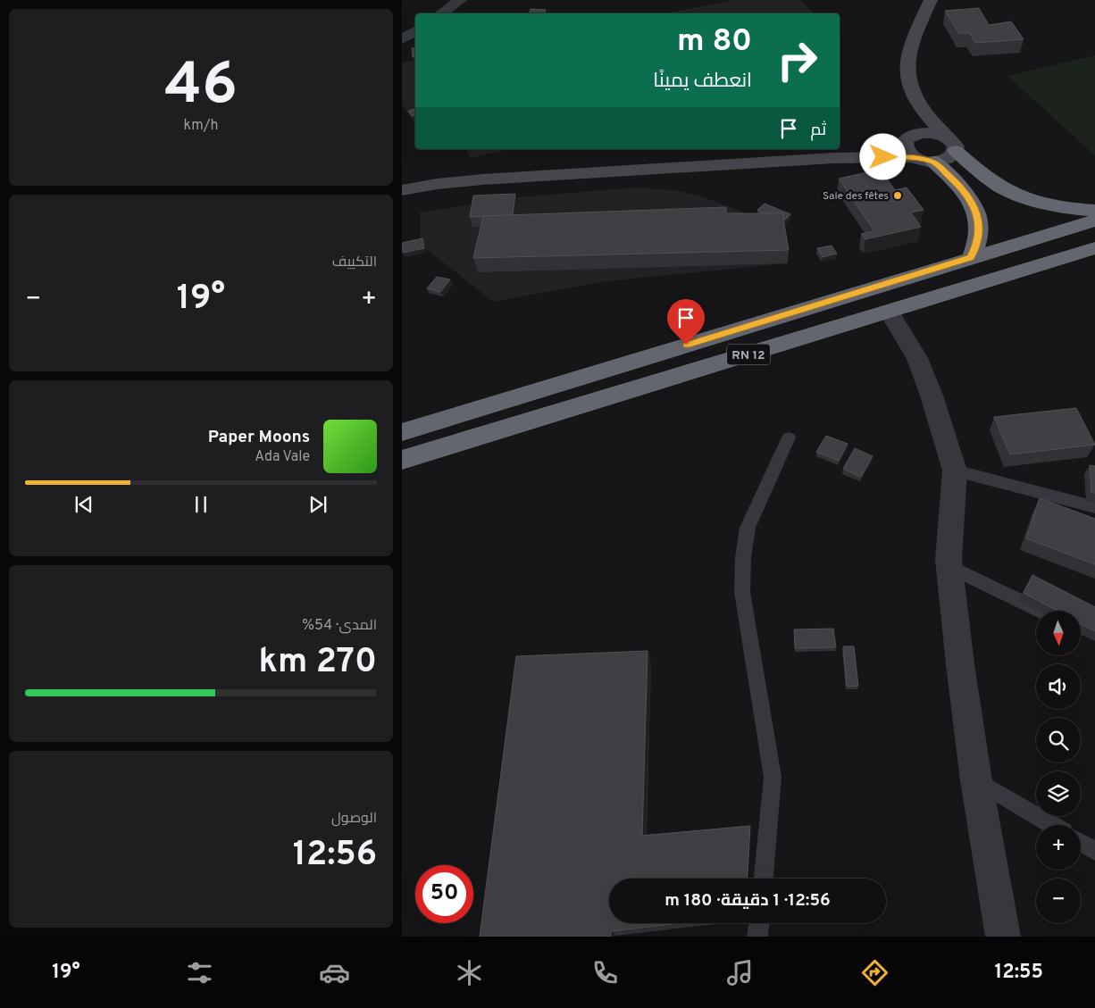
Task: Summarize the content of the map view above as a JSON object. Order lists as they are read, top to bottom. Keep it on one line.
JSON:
{"streets":{"highway":["RN 12"]},"places":["Sale des fêtes"],"north":"bottom","page":{"tile":[["46","km/h"],"التكييف",["المدى · 54%","270 km"],["الوصول","12:56"]],"turn":["80 m","انعطف يمينًا"],"then":"ثم","heat":["−","19°","+"],"song":["Paper Moons","Ada Vale"],"map_buttons":["+","−"],"limit":"50","trip":"12:56 · 1 دقيقة · 180 m","tabs":["12:55","19°"]}}
